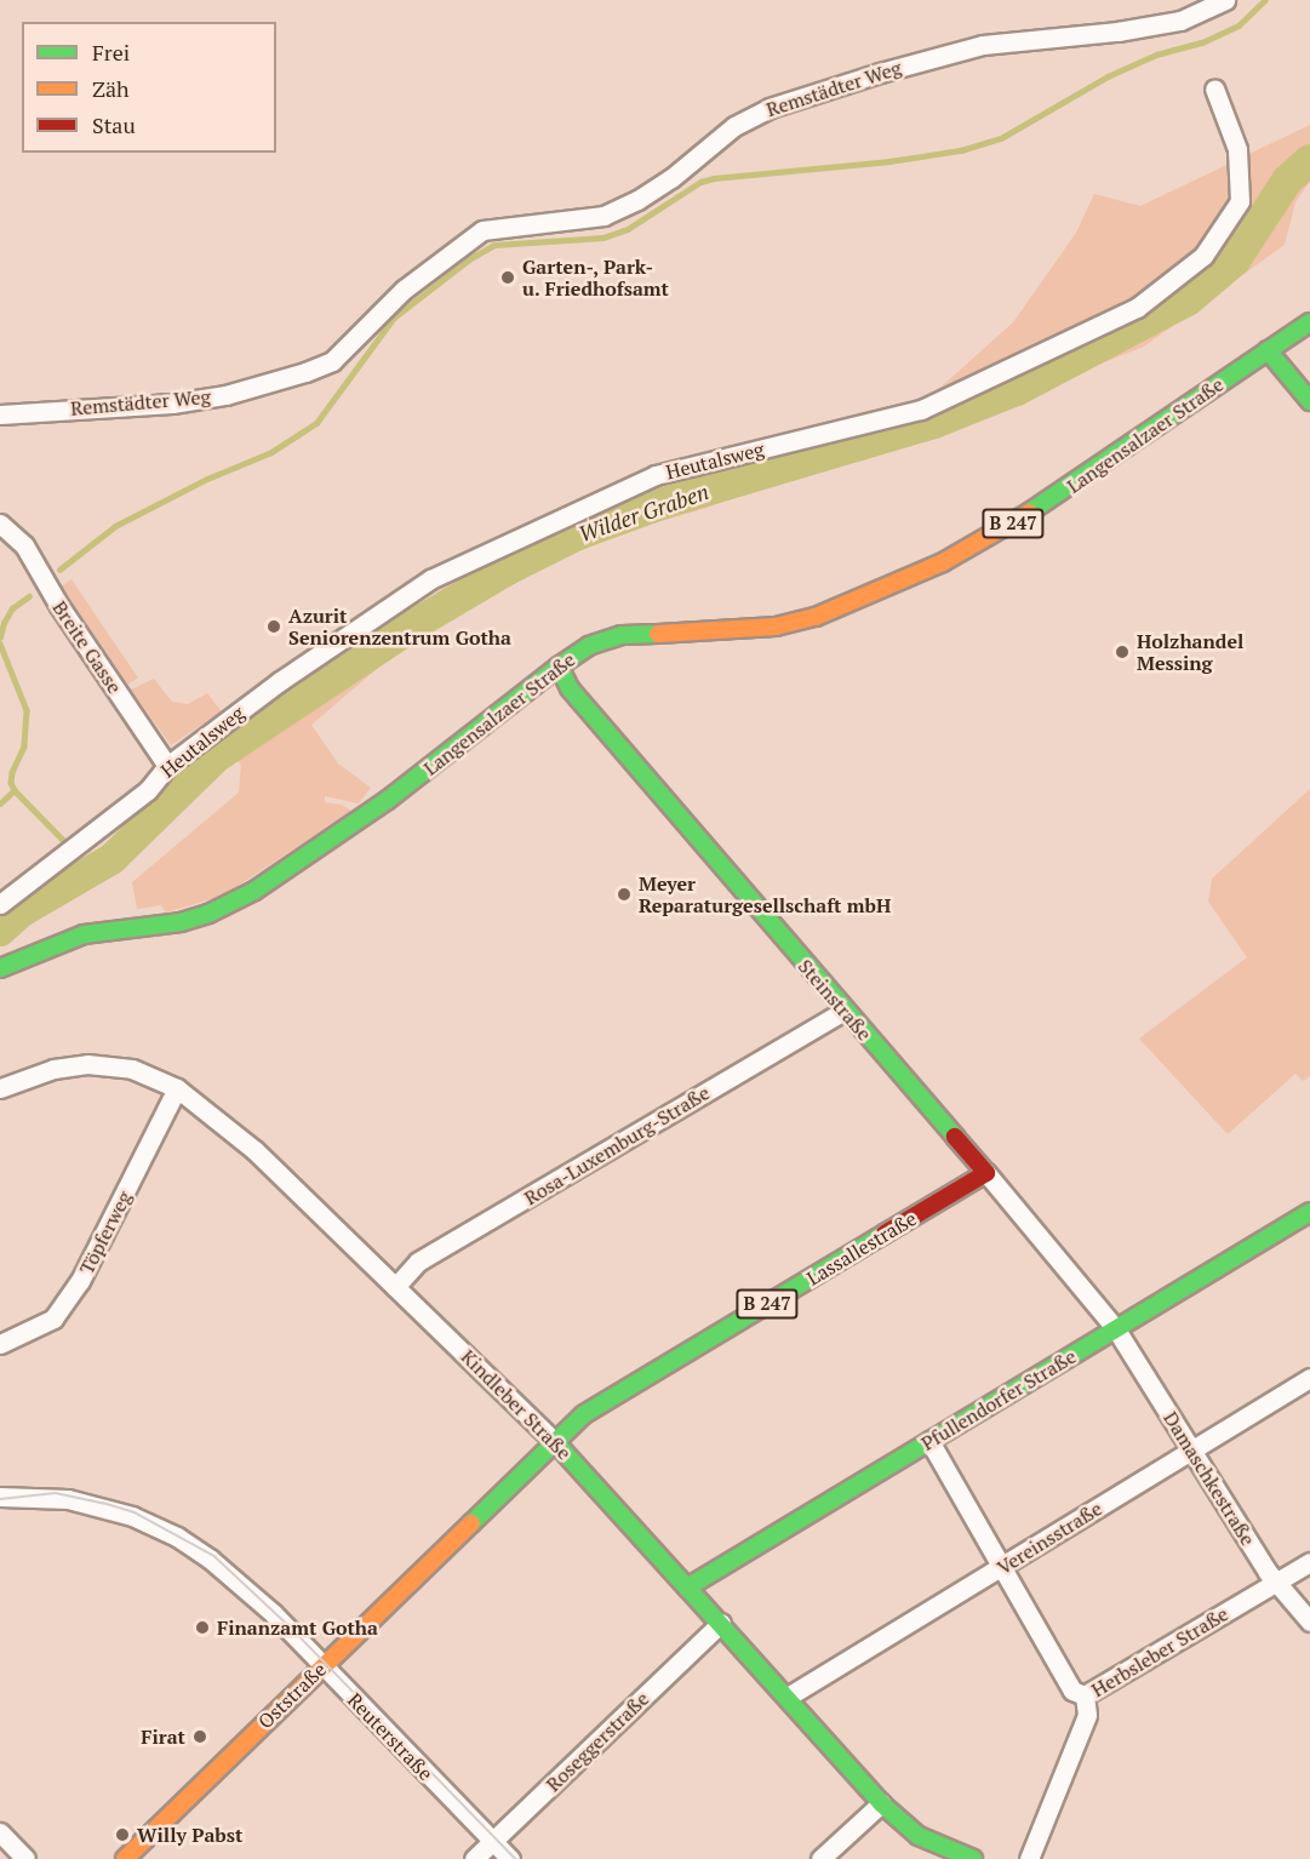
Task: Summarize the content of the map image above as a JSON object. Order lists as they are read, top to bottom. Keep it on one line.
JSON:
{"streets":{"main road":["Langensalzaer Straße","B 247","Steinstraße","Lassallestraße","Pfullendorfer Straße","Kindleber Straße","Oststraße"],"street":["Remstädter Weg","Heutalsweg","Breite Gasse","Rosa-Luxemburg-Straße","Töpferweg","Damaschkestraße","Vereinsstraße","Herbsleber Straße","Reuterstraße","Roseggerstraße"]},"crossings":[["Langensalzaer Straße","Steinstraße"],["Heutalsweg","Breite Gasse"],["Steinstraße","Rosa-Luxemburg-Straße"],["Steinstraße","Lassallestraße"],["Steinstraße","Pfullendorfer Straße"],["Steinstraße","Damaschkestraße"],["Rosa-Luxemburg-Straße","Kindleber Straße"],["Töpferweg","Kindleber Straße"],["Lassallestraße","Kindleber Straße"],["Lassallestraße","Oststraße"],["Pfullendorfer Straße","Kindleber Straße"],["Pfullendorfer Straße","Damaschkestraße"],["Kindleber Straße","Vereinsstraße"],["Kindleber Straße","Oststraße"],["Kindleber Straße","Roseggerstraße"],["Damaschkestraße","Vereinsstraße"],["Damaschkestraße","Herbsleber Straße"],["Oststraße","Reuterstraße"],["Reuterstraße","Roseggerstraße"]],"water":["Wilder Graben"],"places":["Garten-, Park- u. Friedhofsamt","Azurit Seniorenzentrum Gotha","Holzhandel Messing","Meyer Reparaturgesellschaft mbH","Finanzamt Gotha","Firat","Willy Pabst"],"legend":["Frei","Zäh","Stau"]}
